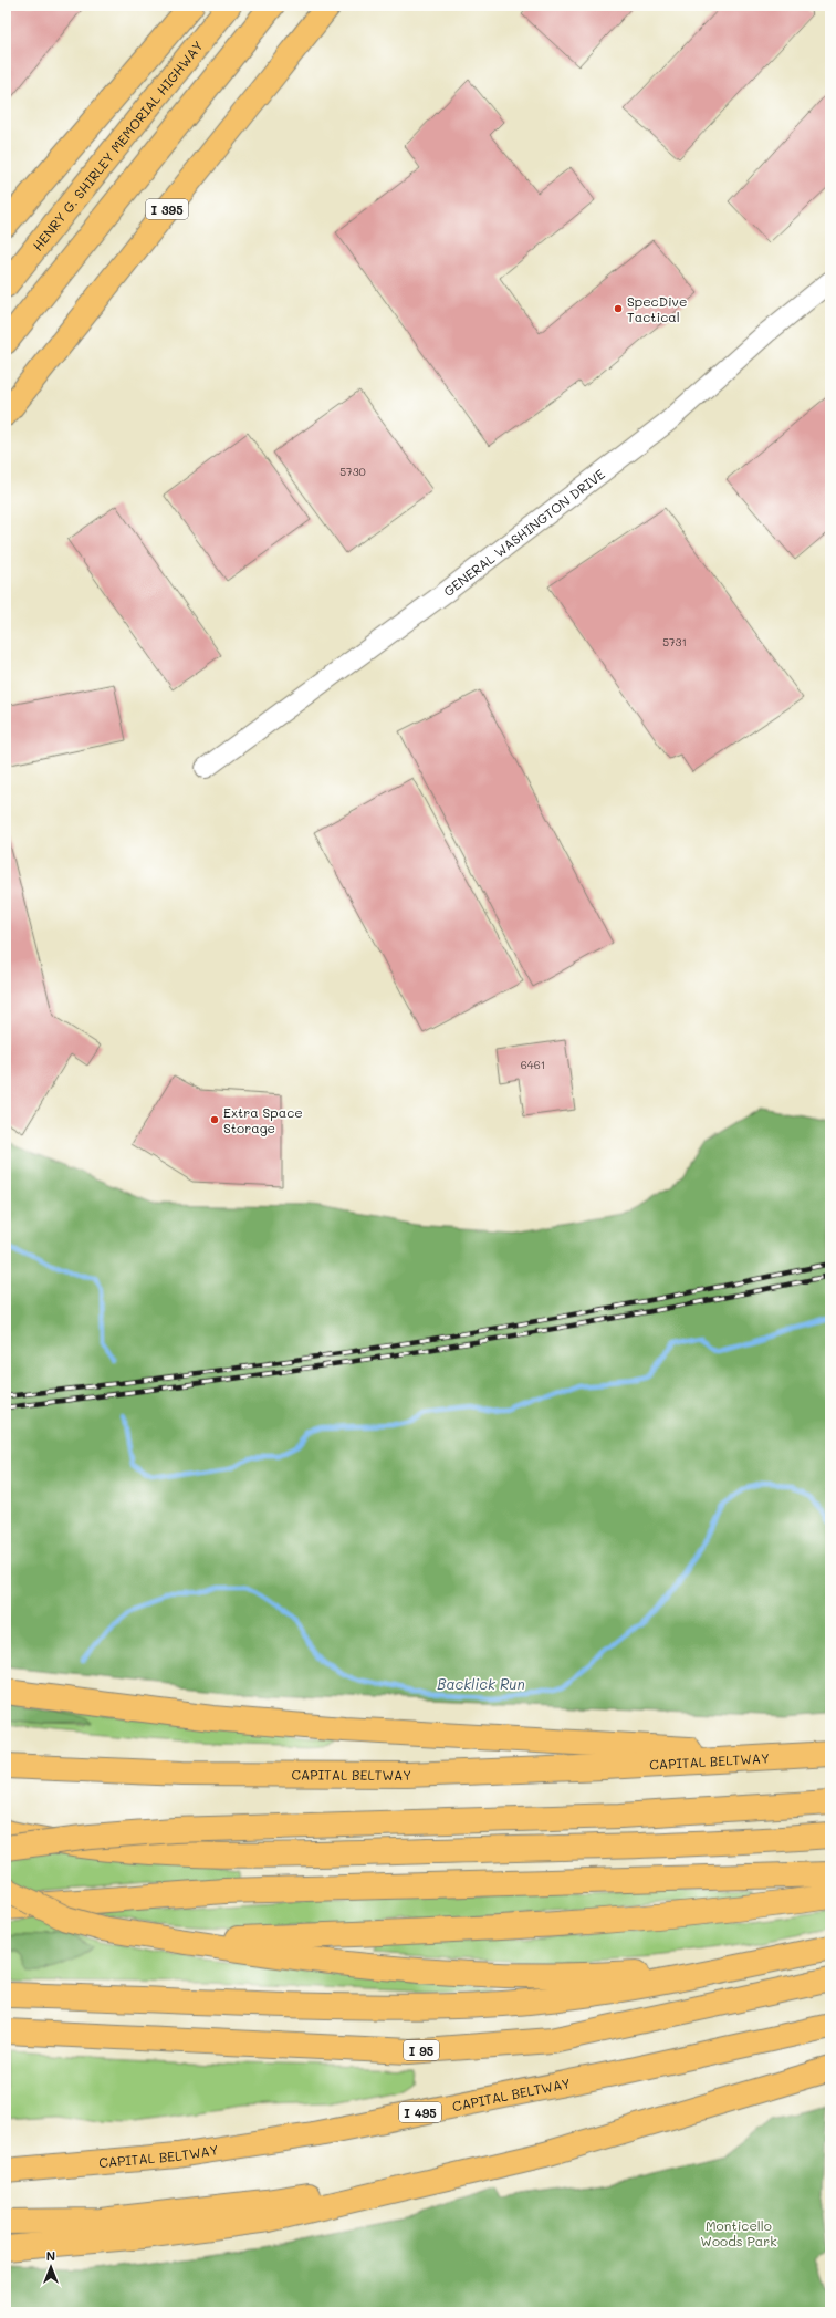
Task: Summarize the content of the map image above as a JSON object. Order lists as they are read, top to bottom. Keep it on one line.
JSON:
{"streets":{"highway":["HENRY G. SHIRLEY MEMORIAL HIGHWAY","I 395","CAPITAL BELTWAY","I 95","I 495"],"street":["GENERAL WASHINGTON DRIVE"]},"water":["Backlick Run"],"parks":["Monticello Woods Park"],"places":["SpecDive Tactical","Extra Space Storage"],"house_numbers":["5730","5731","6461"],"north":"top"}
